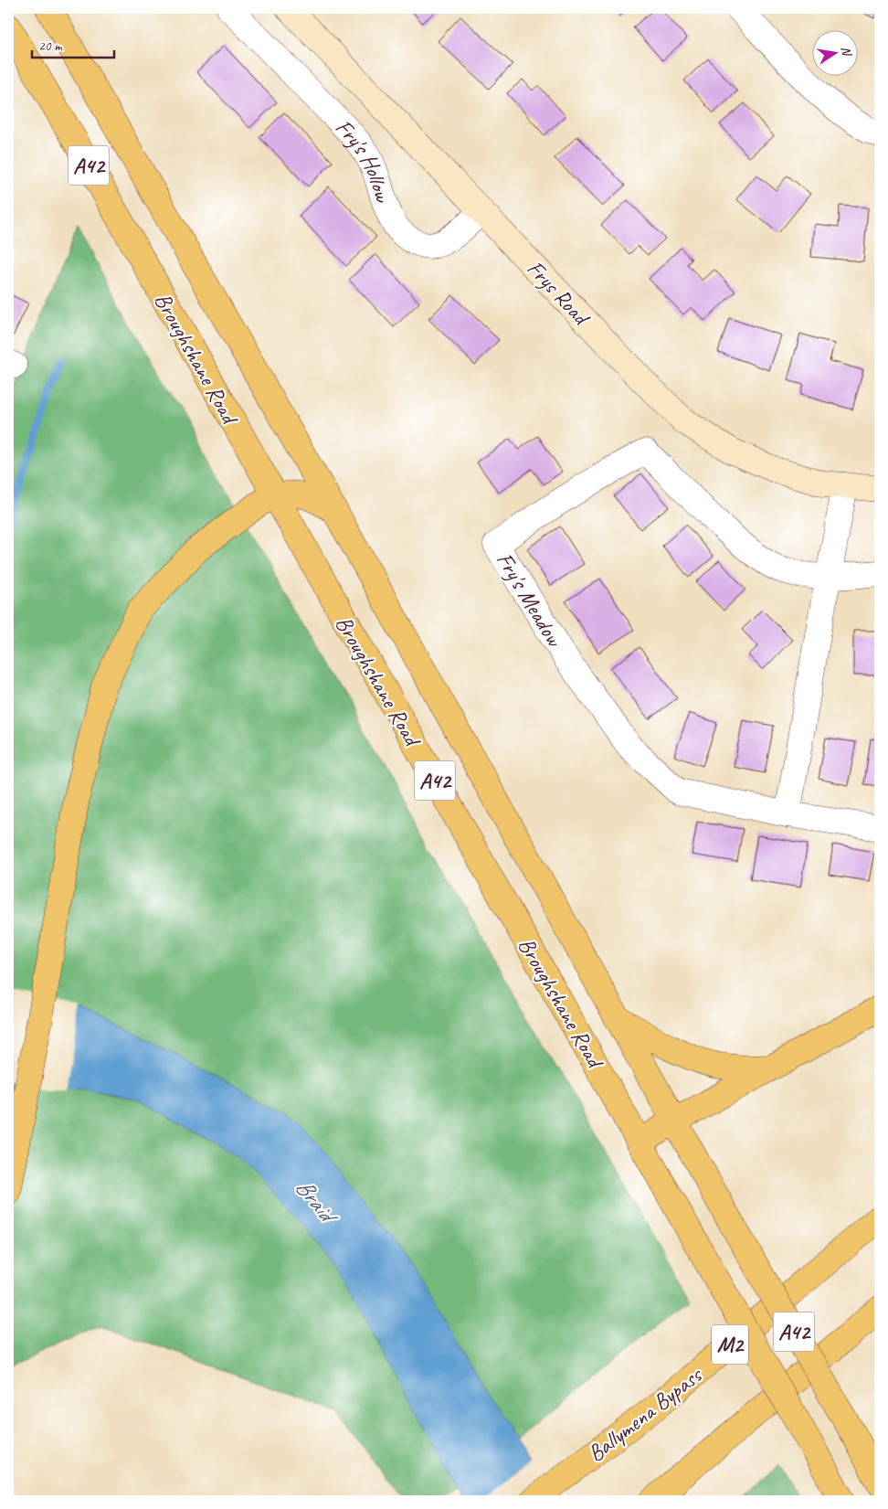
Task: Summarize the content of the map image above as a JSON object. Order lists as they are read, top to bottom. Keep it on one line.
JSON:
{"streets":{"main road":["A42","Broughshane Road","M2","Ballymena Bypass"],"street":["Fry's Hollow","Frys Road","Fry's Meadow"]},"crossings":[["Fry's Hollow","Frys Road"]],"water":["Braid"],"scale_bar":"20 m","north":"right"}
